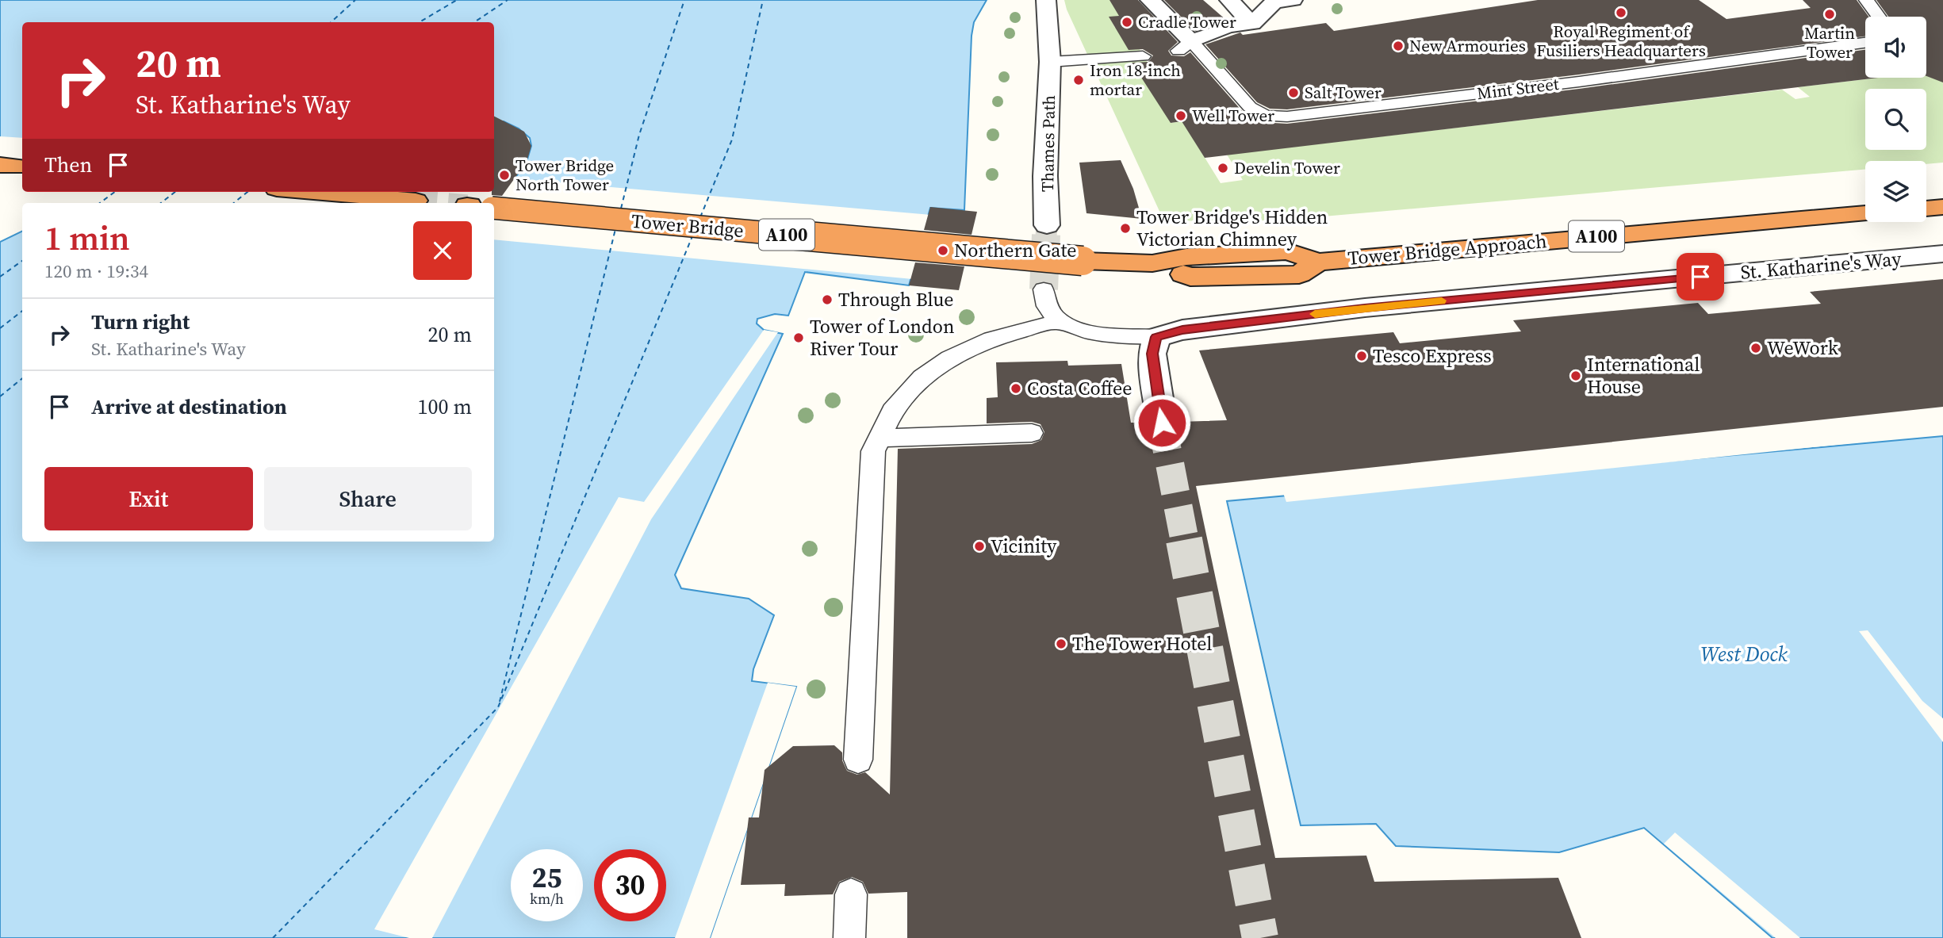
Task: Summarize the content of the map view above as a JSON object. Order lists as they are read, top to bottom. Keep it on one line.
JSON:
{"streets":{"highway":["Tower Bridge","A100","Tower Bridge Approach"],"street":["Thames Path","St. Katharine's Way"],"lane":["Mint Street"]},"crossings":[["Tower Bridge","Tower Bridge Approach"]],"water":["West Dock"],"places":["Royal Regiment of Fusiliers Headquarters","Martin Tower","Cradle Tower","New Armouries","Iron 18-inch mortar","Salt Tower","Well Tower","Develin Tower","Tower Bridge North Tower","Tower Bridge's Hidden Victorian Chimney","Northern Gate","Through Blue","Tower of London River Tour","WeWork","Tesco Express","International House","Costa Coffee","Vicinity","The Tower Hotel"],"page":{"turn":["20 m","St. Katharine's Way"],"then":"Then","heading":["1 min","120 m · 19:34"],"list":[{"name":"Turn right","note":"St. Katharine's Way","value":"20 m"},{"name":"Arrive at destination","value":"100 m"}],"buttons":["Exit","Share"],"speed":"25 km/h","limit":"30"}}
